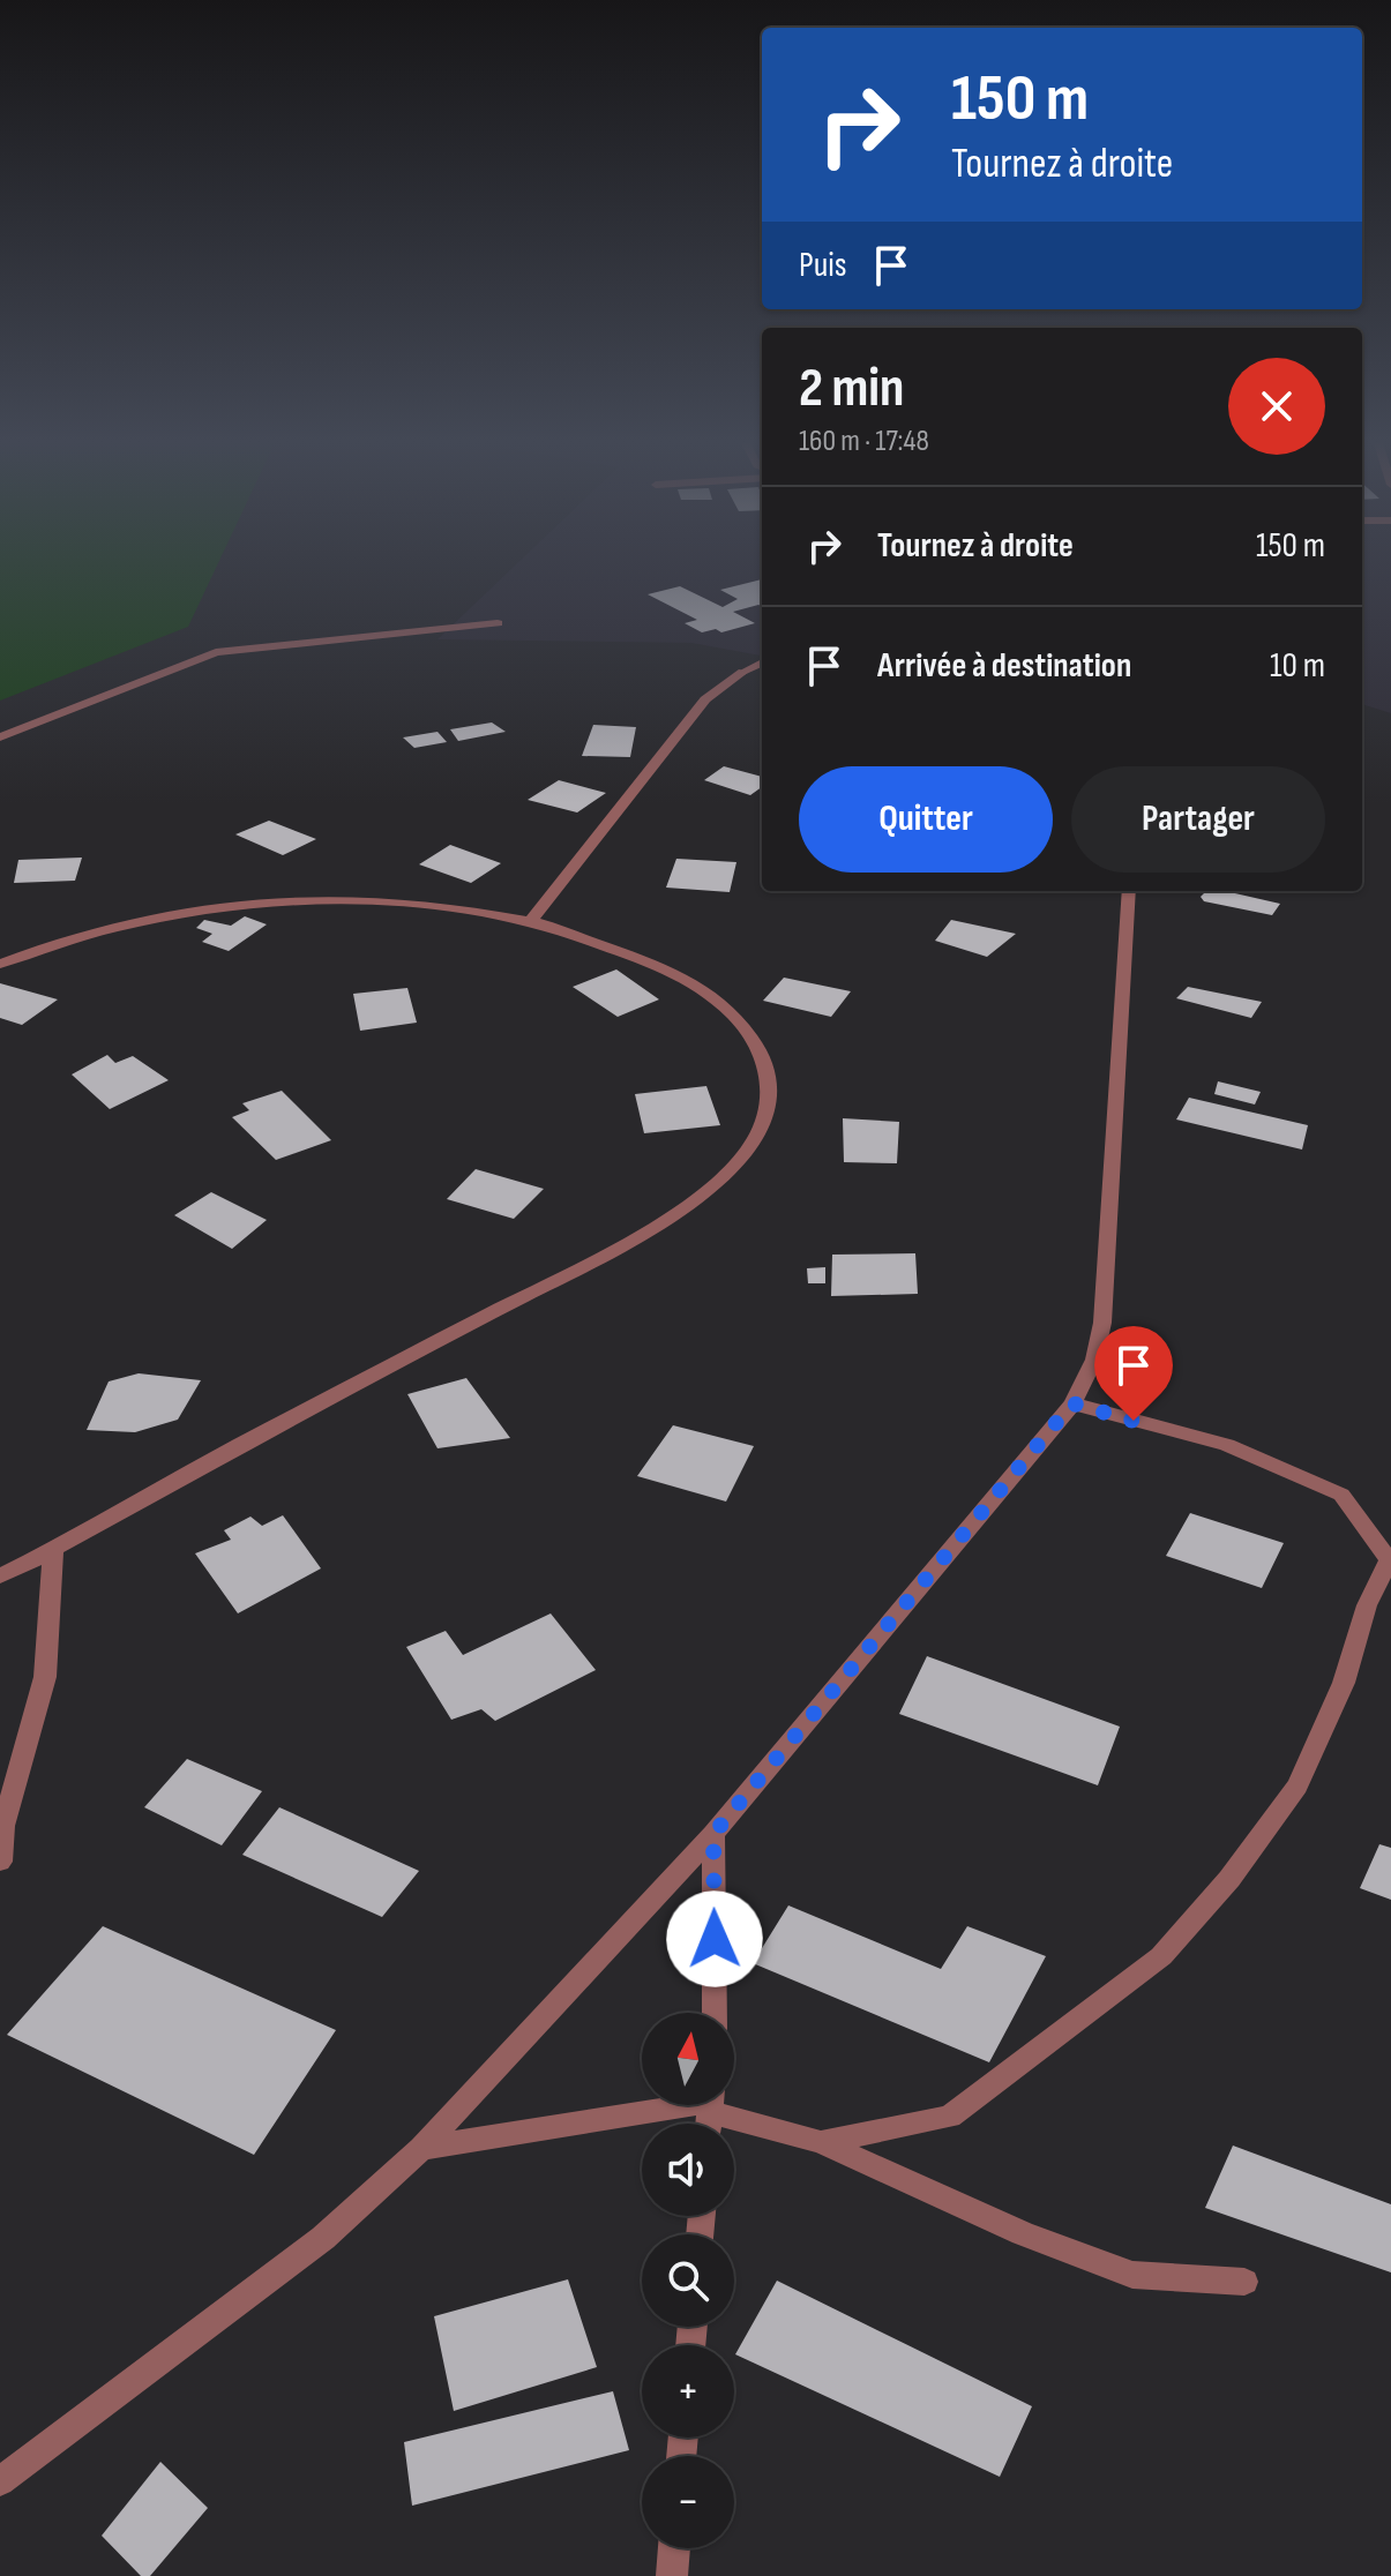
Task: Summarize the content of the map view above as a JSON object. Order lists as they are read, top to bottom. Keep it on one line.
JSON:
{"north":"top","page":{"turn":["150 m","Tournez à droite"],"then":"Puis","heading":["2 min","160 m · 17:48"],"list":[{"name":"Tournez à droite","value":"150 m"},{"name":"Arrivée à destination","value":"10 m"}],"buttons":["Quitter","Partager"],"map_buttons":["+","−"]}}
